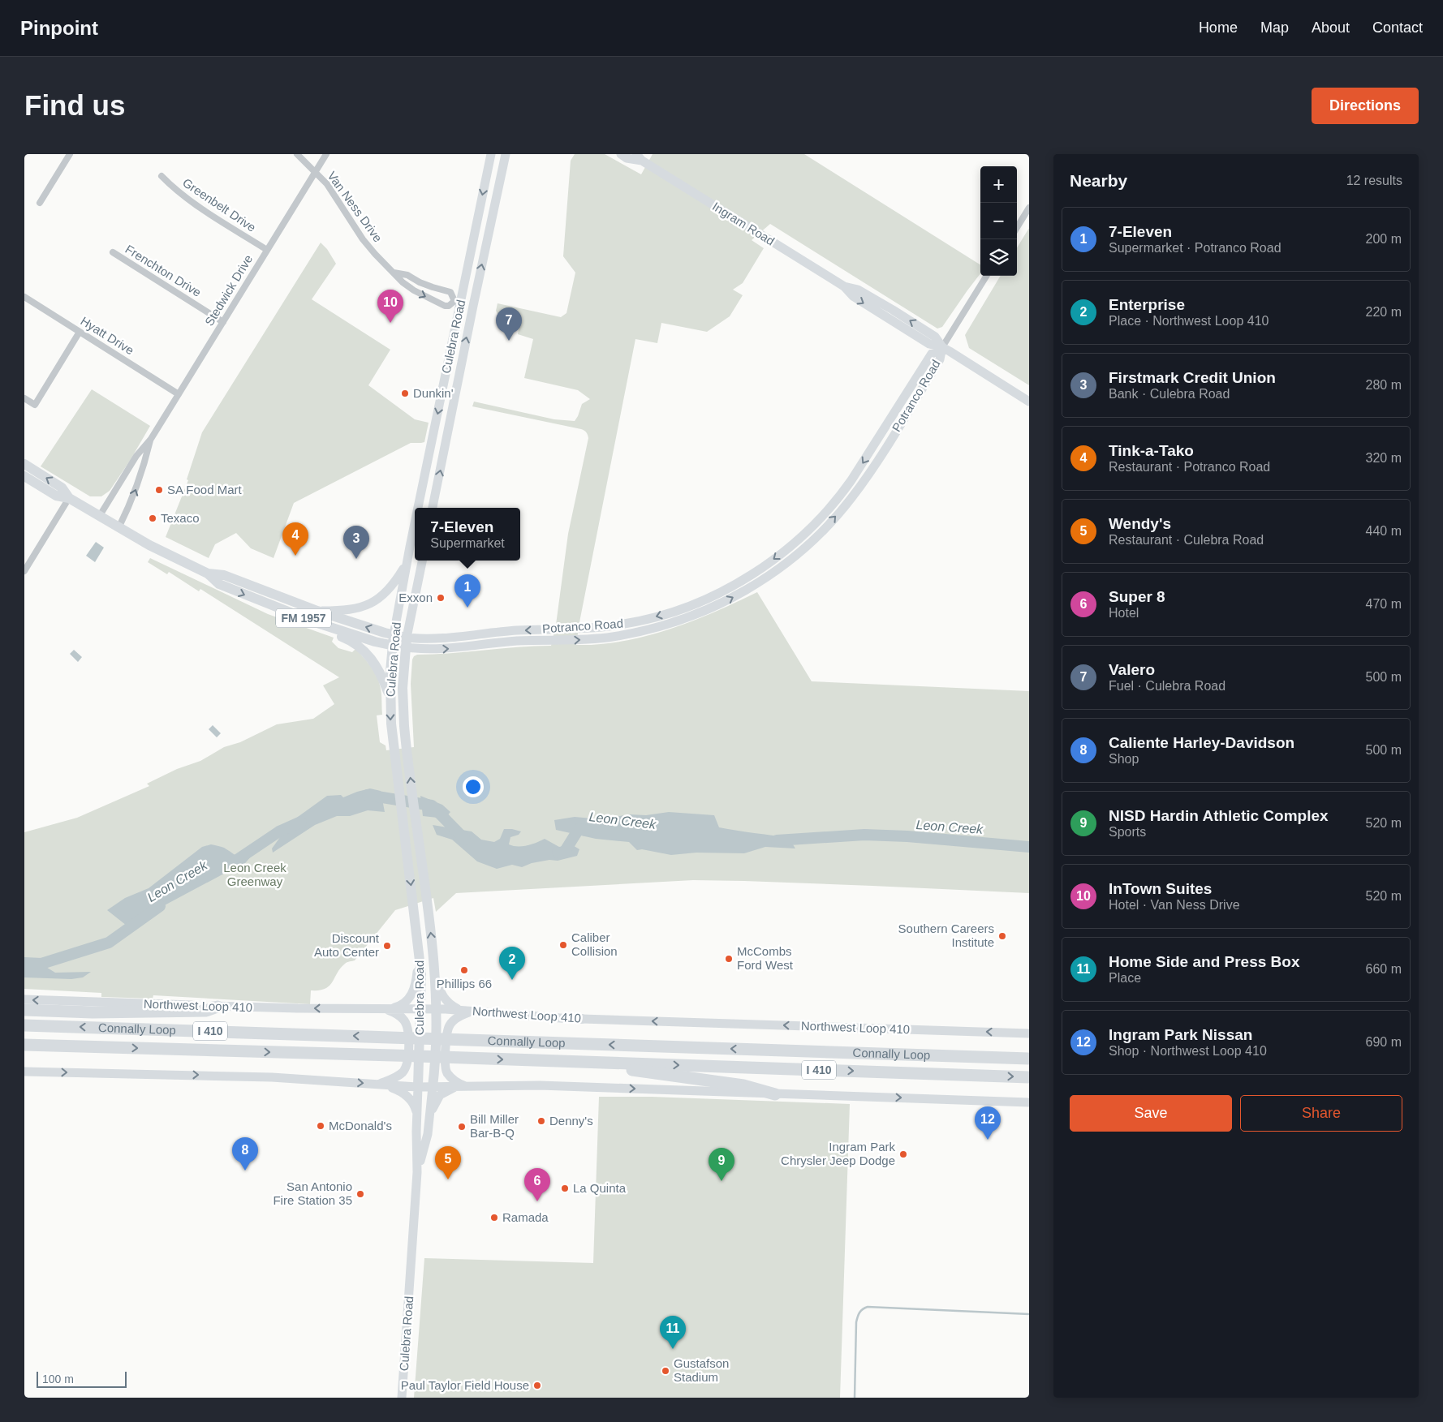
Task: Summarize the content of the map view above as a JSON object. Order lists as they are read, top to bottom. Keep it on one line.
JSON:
{"streets":{"highway":["Connally Loop","I 410"],"main road":["Ingram Road","Culebra Road","Potranco Road","FM 1957","Northwest Loop 410"],"street":["Greenbelt Drive","Van Ness Drive","Frenchton Drive","Stedwick Drive","Hyatt Drive"]},"crossings":[["Greenbelt Drive","Stedwick Drive"],["Van Ness Drive","Stedwick Drive"],["Van Ness Drive","Culebra Road"],["Ingram Road","Potranco Road"],["Frenchton Drive","Stedwick Drive"],["Stedwick Drive","Hyatt Drive"],["Stedwick Drive","FM 1957"],["Culebra Road","Potranco Road"],["Culebra Road","Northwest Loop 410"],["Potranco Road","FM 1957"]],"water":["Leon Creek"],"parks":["Leon Creek Greenway"],"places":["Dunkin'","SA Food Mart","Texaco","Exxon","Southern Careers Institute","Caliber Collision","Discount Auto Center","McCombs Ford West","Phillips 66","Denny's","McDonald's","Bill Miller Bar-B-Q","Ingram Park Chrysler Jeep Dodge","La Quinta","San Antonio Fire Station 35","Ramada","Gustafson Stadium","Paul Taylor Field House"],"scale_bar":"100 m","page":{"header":"Pinpoint","nav":["Home","Map","About","Contact"],"buttons":["Directions",["Save","Share"]],"title":"Find us","heading":["Nearby","12 results"],"map_buttons":["+","−"],"list":[{"mark":"1","name":"7-Eleven","note":"Supermarket · Potranco Road","value":"200 m"},{"mark":"2","name":"Enterprise","note":"Place · Northwest Loop 410","value":"220 m"},{"mark":"3","name":"Firstmark Credit Union","note":"Bank · Culebra Road","value":"280 m"},{"mark":"4","name":"Tink-a-Tako","note":"Restaurant · Potranco Road","value":"320 m"},{"mark":"5","name":"Wendy's","note":"Restaurant · Culebra Road","value":"440 m"},{"mark":"6","name":"Super 8","note":"Hotel","value":"470 m"},{"mark":"7","name":"Valero","note":"Fuel · Culebra Road","value":"500 m"},{"mark":"8","name":"Caliente Harley-Davidson","note":"Shop","value":"500 m"},{"mark":"9","name":"NISD Hardin Athletic Complex","note":"Sports","value":"520 m"},{"mark":"10","name":"InTown Suites","note":"Hotel · Van Ness Drive","value":"520 m"},{"mark":"11","name":"Home Side and Press Box","note":"Place","value":"660 m"},{"mark":"12","name":"Ingram Park Nissan","note":"Shop · Northwest Loop 410","value":"690 m"}],"pins":["10","7","4","3","1","2","12","8","5","9","6","11"],"popup":["7-Eleven","Supermarket"],"scale":"100 m"}}
